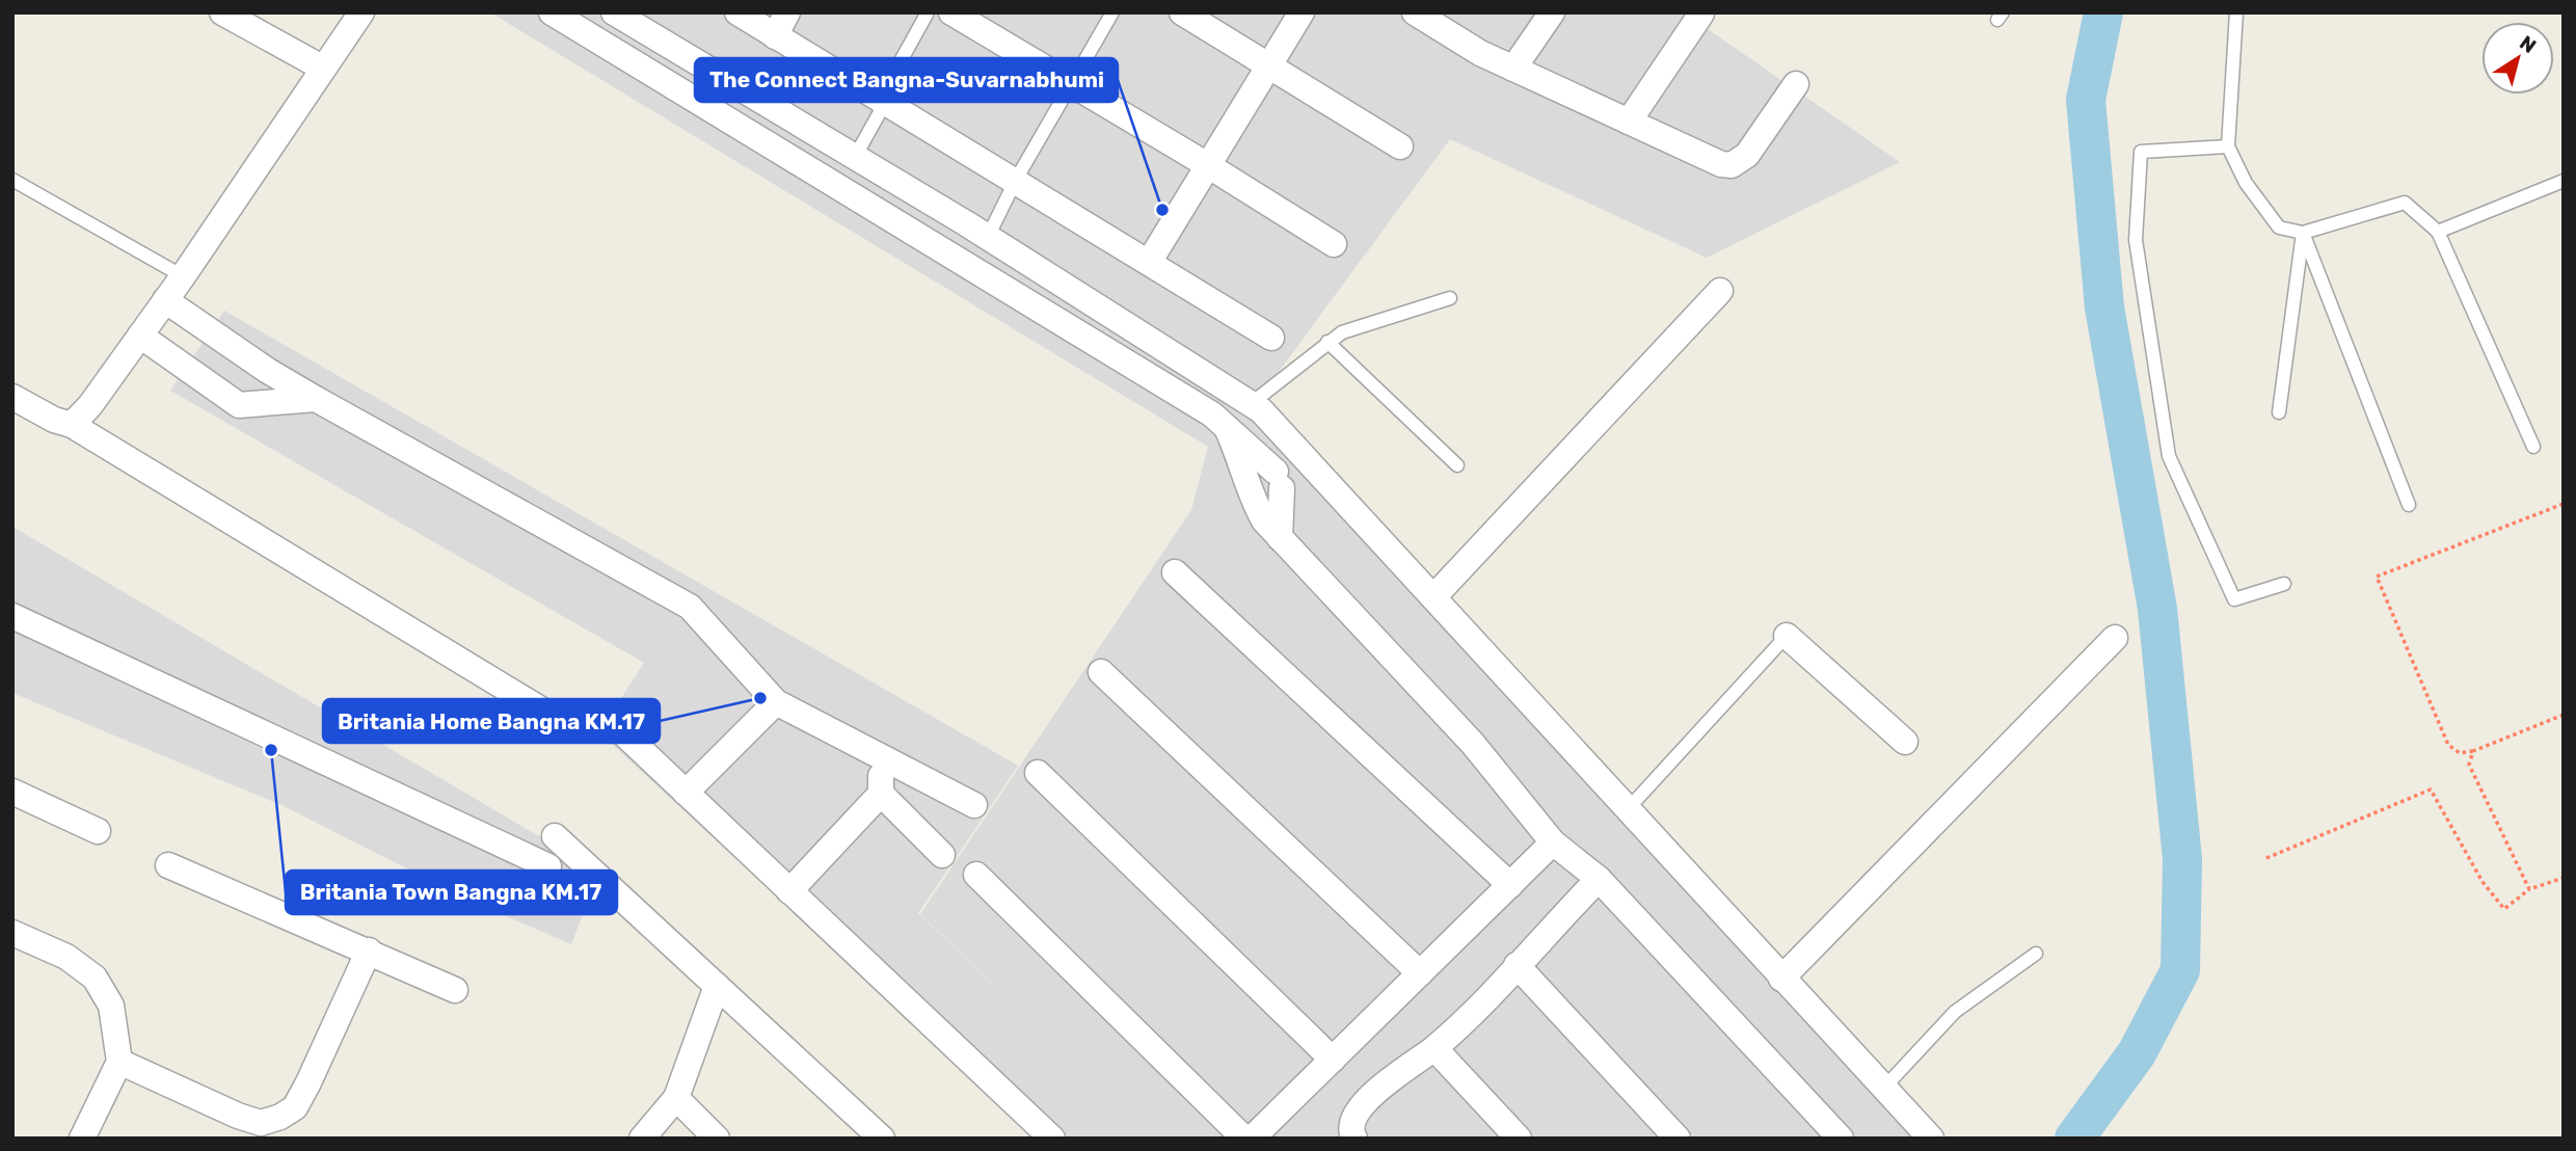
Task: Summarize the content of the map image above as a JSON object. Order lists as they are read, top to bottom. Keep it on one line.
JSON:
{"places":["The Connect Bangna-Suvarnabhumi","Britania Home Bangna KM.17","Britania Town Bangna KM.17"],"north":"top right"}
